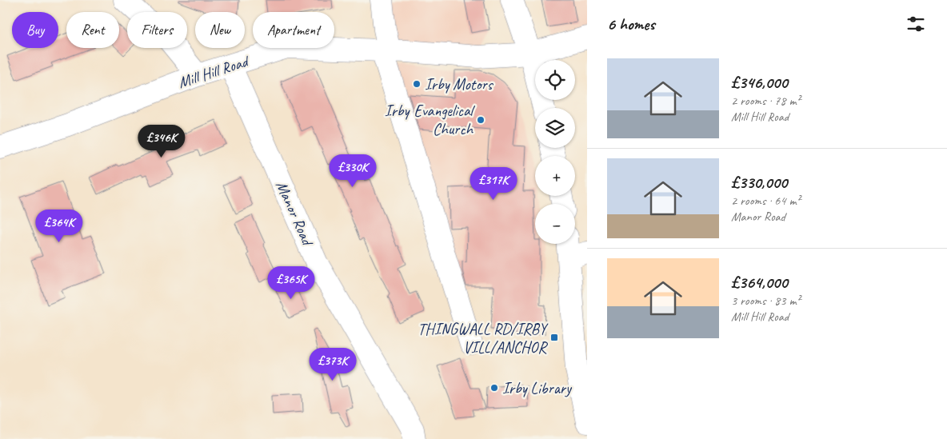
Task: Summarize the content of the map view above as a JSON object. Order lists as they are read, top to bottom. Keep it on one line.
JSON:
{"streets":{"street":["Mill Hill Road","Manor Road"]},"crossings":[["Mill Hill Road","Manor Road"]],"places":{"other":["Irby Motors","Irby Evangelical Church","Irby Library"],"transit":["THINGWALL RD/IRBY VILL/ANCHOR"]},"page":{"heading":"6 homes","chip":["Buy","Rent","Filters","New","Apartment"],"list":[{"name":"£346,000","note":"2 rooms · 78 m² · Mill Hill Road"},{"name":"£330,000","note":"2 rooms · 64 m² · Manor Road"},{"name":"£364,000","note":"3 rooms · 83 m² · Mill Hill Road"}],"map_buttons":["+","−"],"price":["£346K","£330K","£317K","£364K","£365K","£373K"]}}
